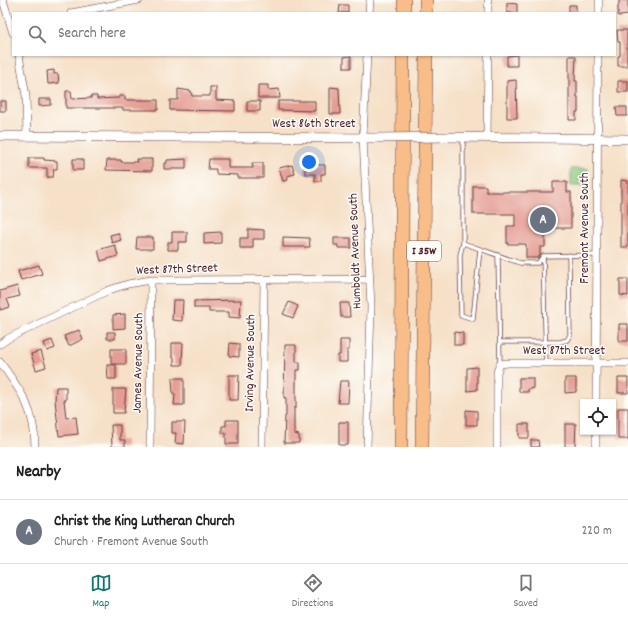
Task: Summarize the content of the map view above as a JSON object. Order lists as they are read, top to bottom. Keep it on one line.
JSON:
{"streets":{"highway":["I 35W"],"street":["West 86th Street","Fremont Avenue South","Humboldt Avenue South","West 87th Street","James Avenue South","Irving Avenue South"]},"crossings":[["West 86th Street","Fremont Avenue South"],["West 86th Street","Humboldt Avenue South"],["Fremont Avenue South","West 87th Street"],["Humboldt Avenue South","West 87th Street"],["West 87th Street","James Avenue South"],["West 87th Street","Irving Avenue South"]],"page":{"search":"Search here","pins":"A","heading":"Nearby","list":[{"mark":"A","name":"Christ the King Lutheran Church","note":"Church · Fremont Avenue South","value":"220 m"}],"nav":["Map","Directions","Saved"]}}
